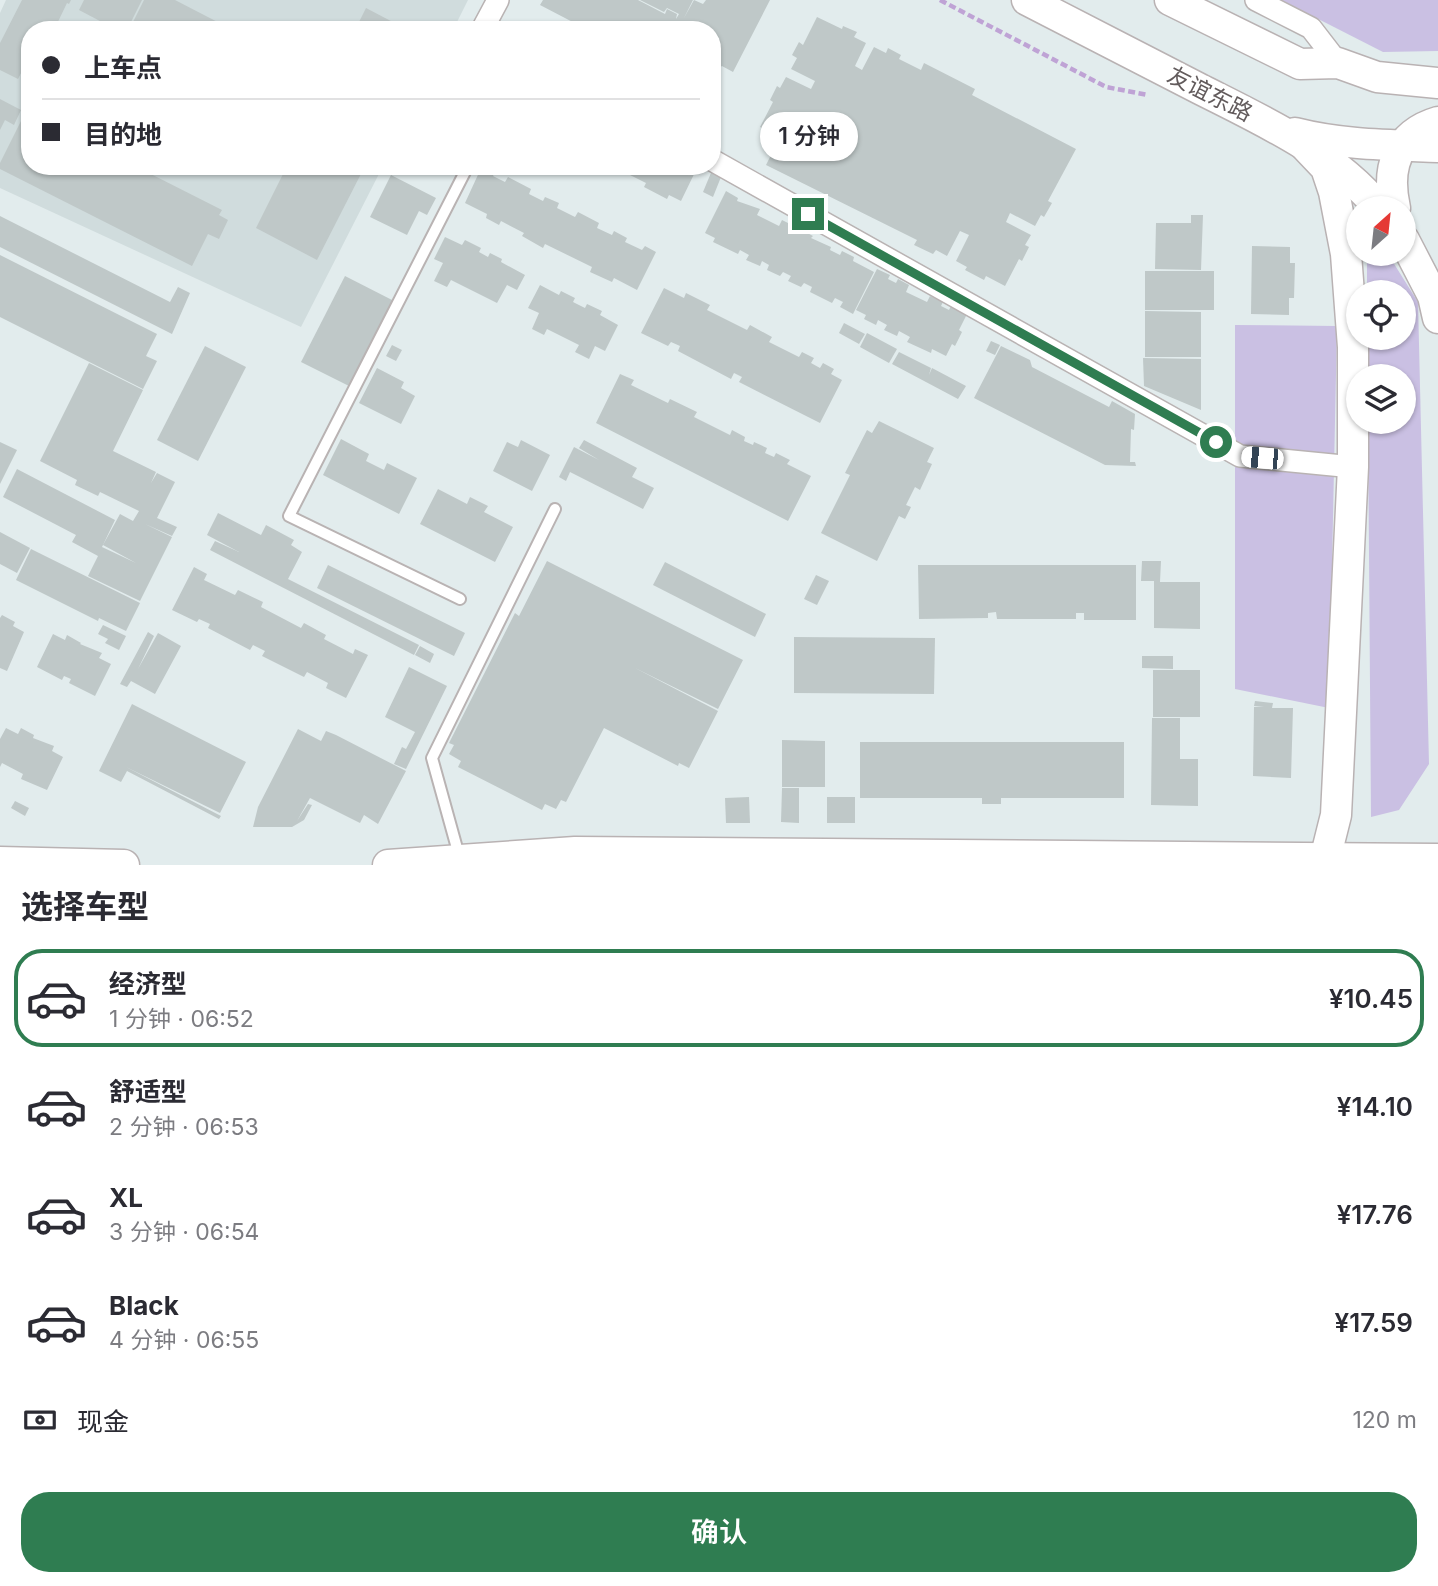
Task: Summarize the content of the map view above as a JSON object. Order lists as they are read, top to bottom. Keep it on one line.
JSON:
{"streets":{"main road":["友谊东路"]},"north":"top right","page":{"banner":["上车点","目的地"],"bubble":"1 分钟","heading":"选择车型","list":[{"name":"经济型","note":"1 分钟 · 06:52","value":"¥10.45"},{"name":"舒适型","note":"2 分钟 · 06:53","value":"¥14.10"},{"name":"XL","note":"3 分钟 · 06:54","value":"¥17.76"},{"name":"Black","note":"4 分钟 · 06:55","value":"¥17.59"}],"pay":["现金","120 m"],"buttons":"确认"}}
